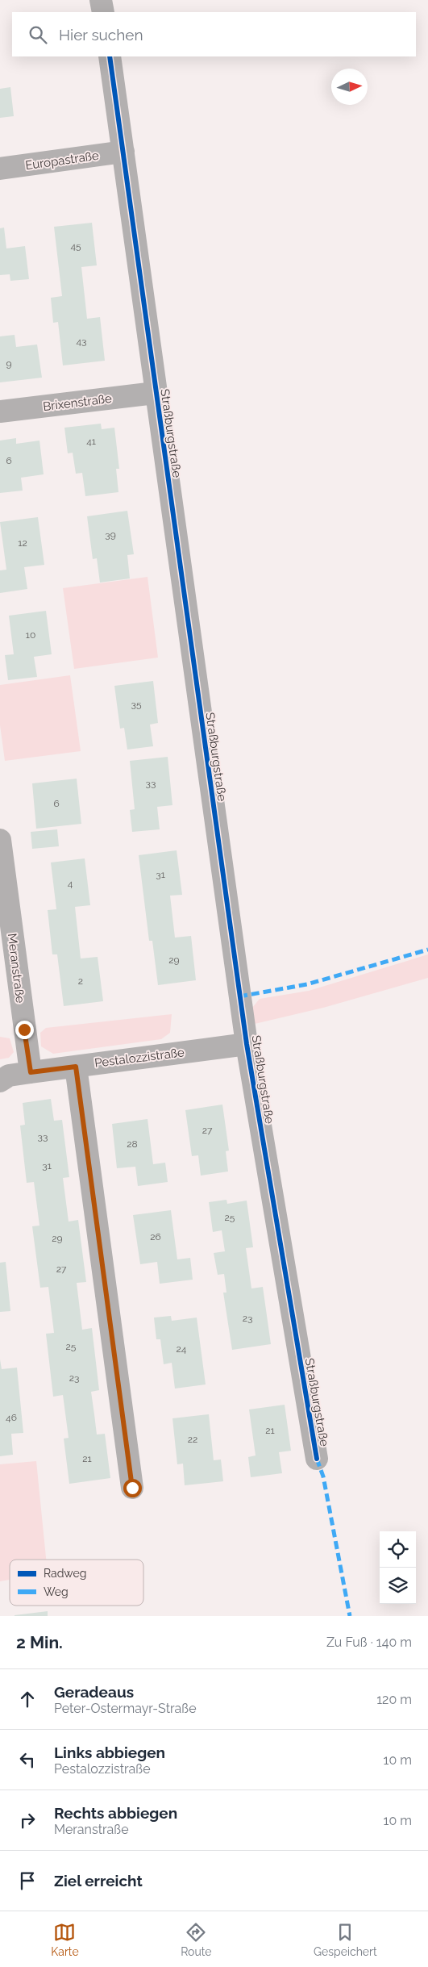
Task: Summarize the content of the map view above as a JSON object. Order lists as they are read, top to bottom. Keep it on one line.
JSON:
{"streets":{"street":["Europastraße","Brixenstraße","Straßburgstraße","Meranstraße","Pestalozzistraße"]},"crossings":[["Europastraße","Straßburgstraße"],["Brixenstraße","Straßburgstraße"],["Straßburgstraße","Pestalozzistraße"],["Meranstraße","Pestalozzistraße"]],"house_numbers":["45","43","9","41","6","39","12","10","35","33","6","31","4","29","2","27","33","28","31","25","26","29","27","23","25","24","23","46","21","22","21"],"legend":["Radweg","Weg"],"north":"right","page":{"search":"Hier suchen","heading":["2 Min.","Zu Fuß · 140 m"],"list":[["Geradeaus","Peter-Ostermayr-Straße","120 m"],["Links abbiegen","Pestalozzistraße","10 m"],["Rechts abbiegen","Meranstraße","10 m"],"Ziel erreicht"],"nav":["Karte","Route","Gespeichert"]}}
